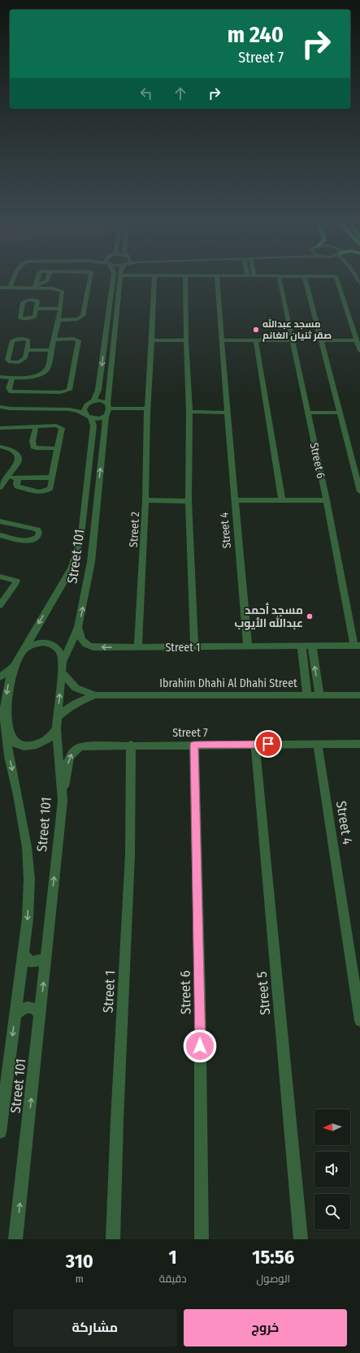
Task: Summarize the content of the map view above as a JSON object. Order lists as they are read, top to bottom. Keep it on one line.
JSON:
{"streets":{"street":["Street 6","Street 2","Street 4","Street 101","Street 1","Ibrahim Dhahi Al Dhahi Street","Street 7","Street 5"]},"crossings":[["Street 6","Street 1"],["Street 6","Street 7"],["Street 2","Street 1"],["Street 4","Street 1"],["Street 4","Street 7"],["Street 101","Street 1"],["Street 101","Ibrahim Dhahi Al Dhahi Street"],["Street 101","Street 7"],["Street 1","Street 7"],["Street 7","Street 5"]],"places":["مسجد عبدالله صقر ثنيان الغانم","مسجد أحمد عبدالله الأيوب"],"north":"left","page":{"turn":["240 m","Street 7"],"eta":["15:56","الوصول","1","دقيقة","310","m"],"buttons":["خروج","مشاركة"]}}
